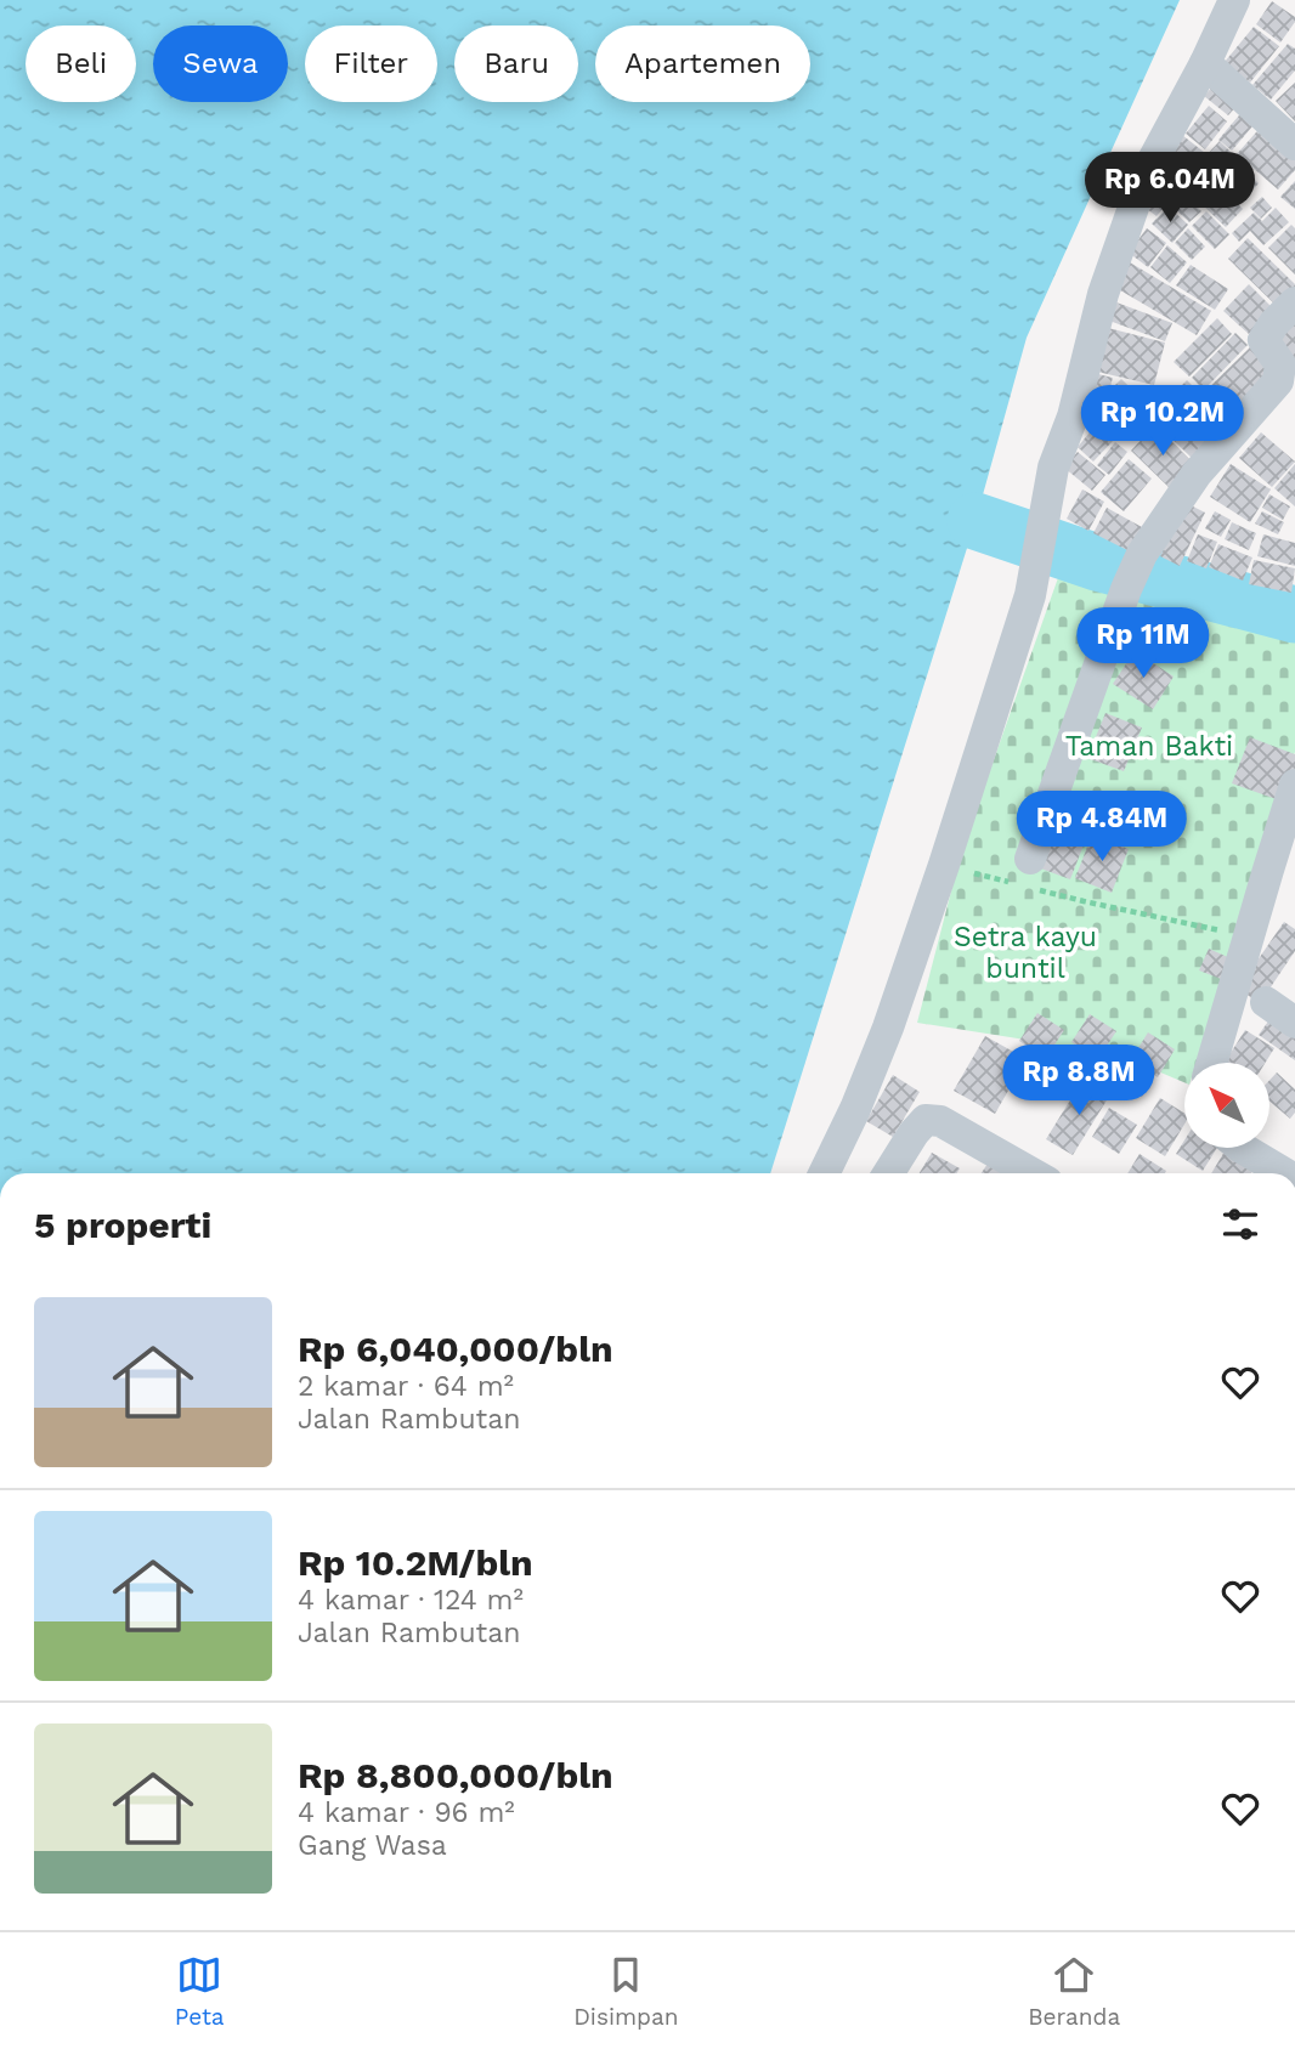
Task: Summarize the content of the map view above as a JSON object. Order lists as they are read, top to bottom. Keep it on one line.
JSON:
{"parks":["Taman Bakti","Setra kayu buntil"],"north":"top left","page":{"chip":["Beli","Sewa","Filter","Baru","Apartemen"],"price":["Rp 6.04M","Rp 10.2M","Rp 11M","Rp 4.84M","Rp 8.8M"],"heading":"5 properti","list":[{"name":"Rp 6,040,000/bln","note":"2 kamar · 64 m² · Jalan Rambutan"},{"name":"Rp 10.2M/bln","note":"4 kamar · 124 m² · Jalan Rambutan"},{"name":"Rp 8,800,000/bln","note":"4 kamar · 96 m² · Gang Wasa"}],"tabs":["Peta","Disimpan","Beranda"]}}
